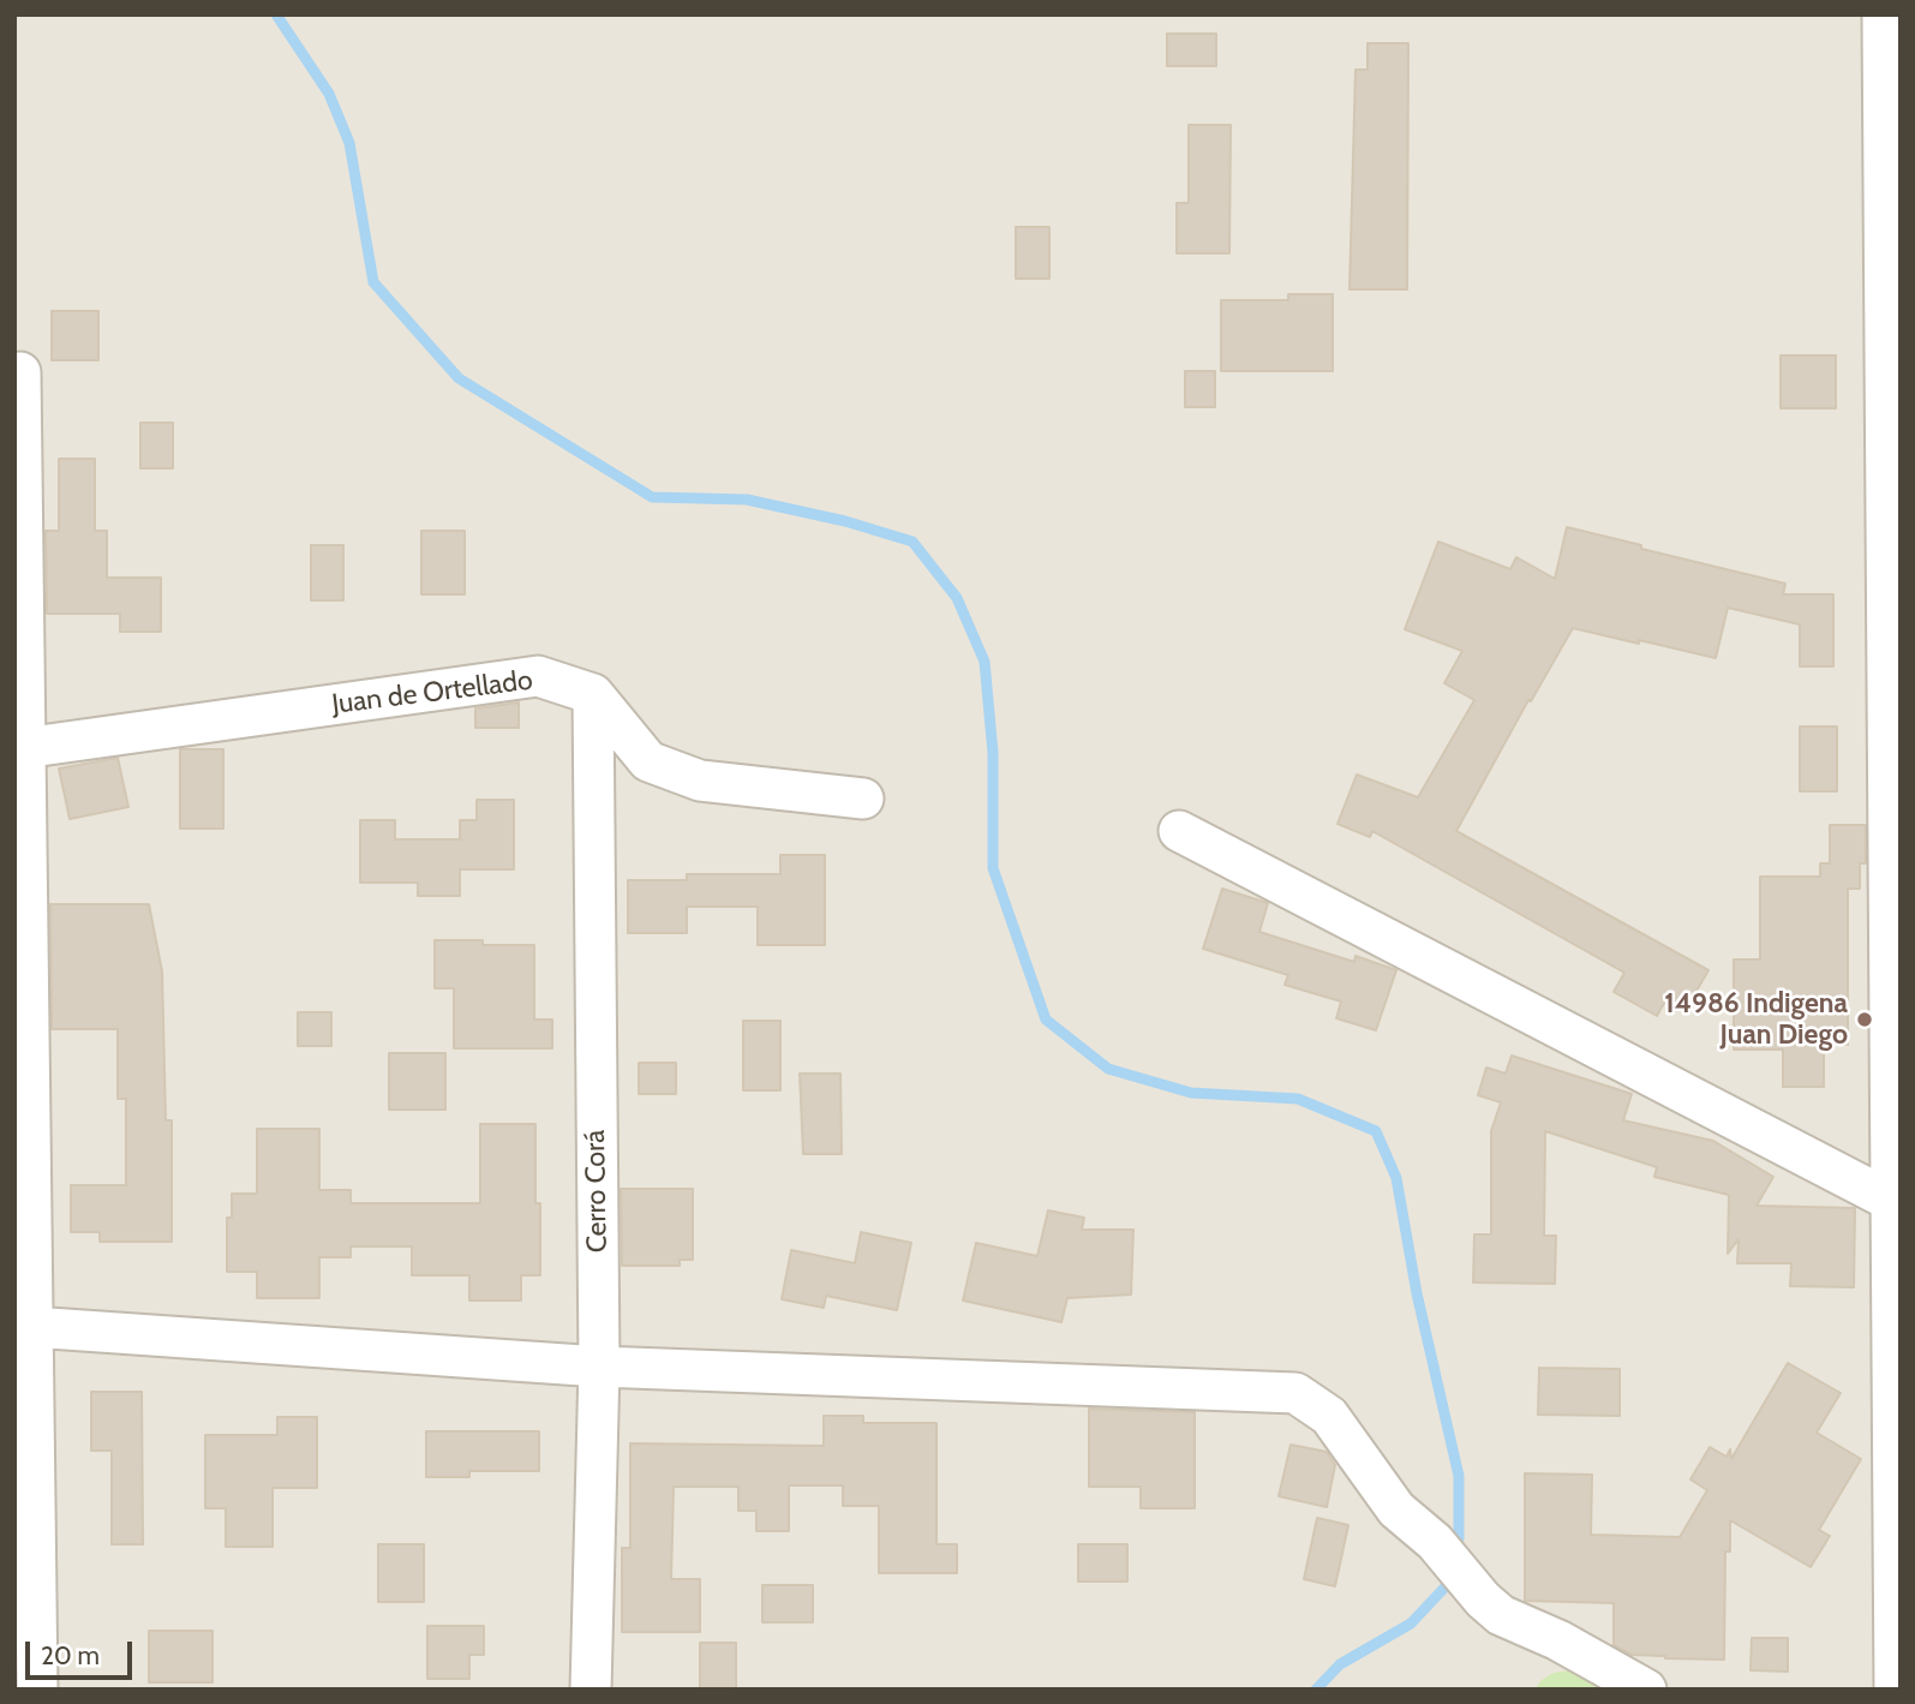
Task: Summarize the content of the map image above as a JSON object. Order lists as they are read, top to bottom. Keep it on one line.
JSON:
{"streets":{"street":["Juan de Ortellado","Cerro Corá"]},"crossings":[["Juan de Ortellado","Cerro Corá"]],"places":["14986 Indigena Juan Diego"],"scale_bar":"20 m"}
